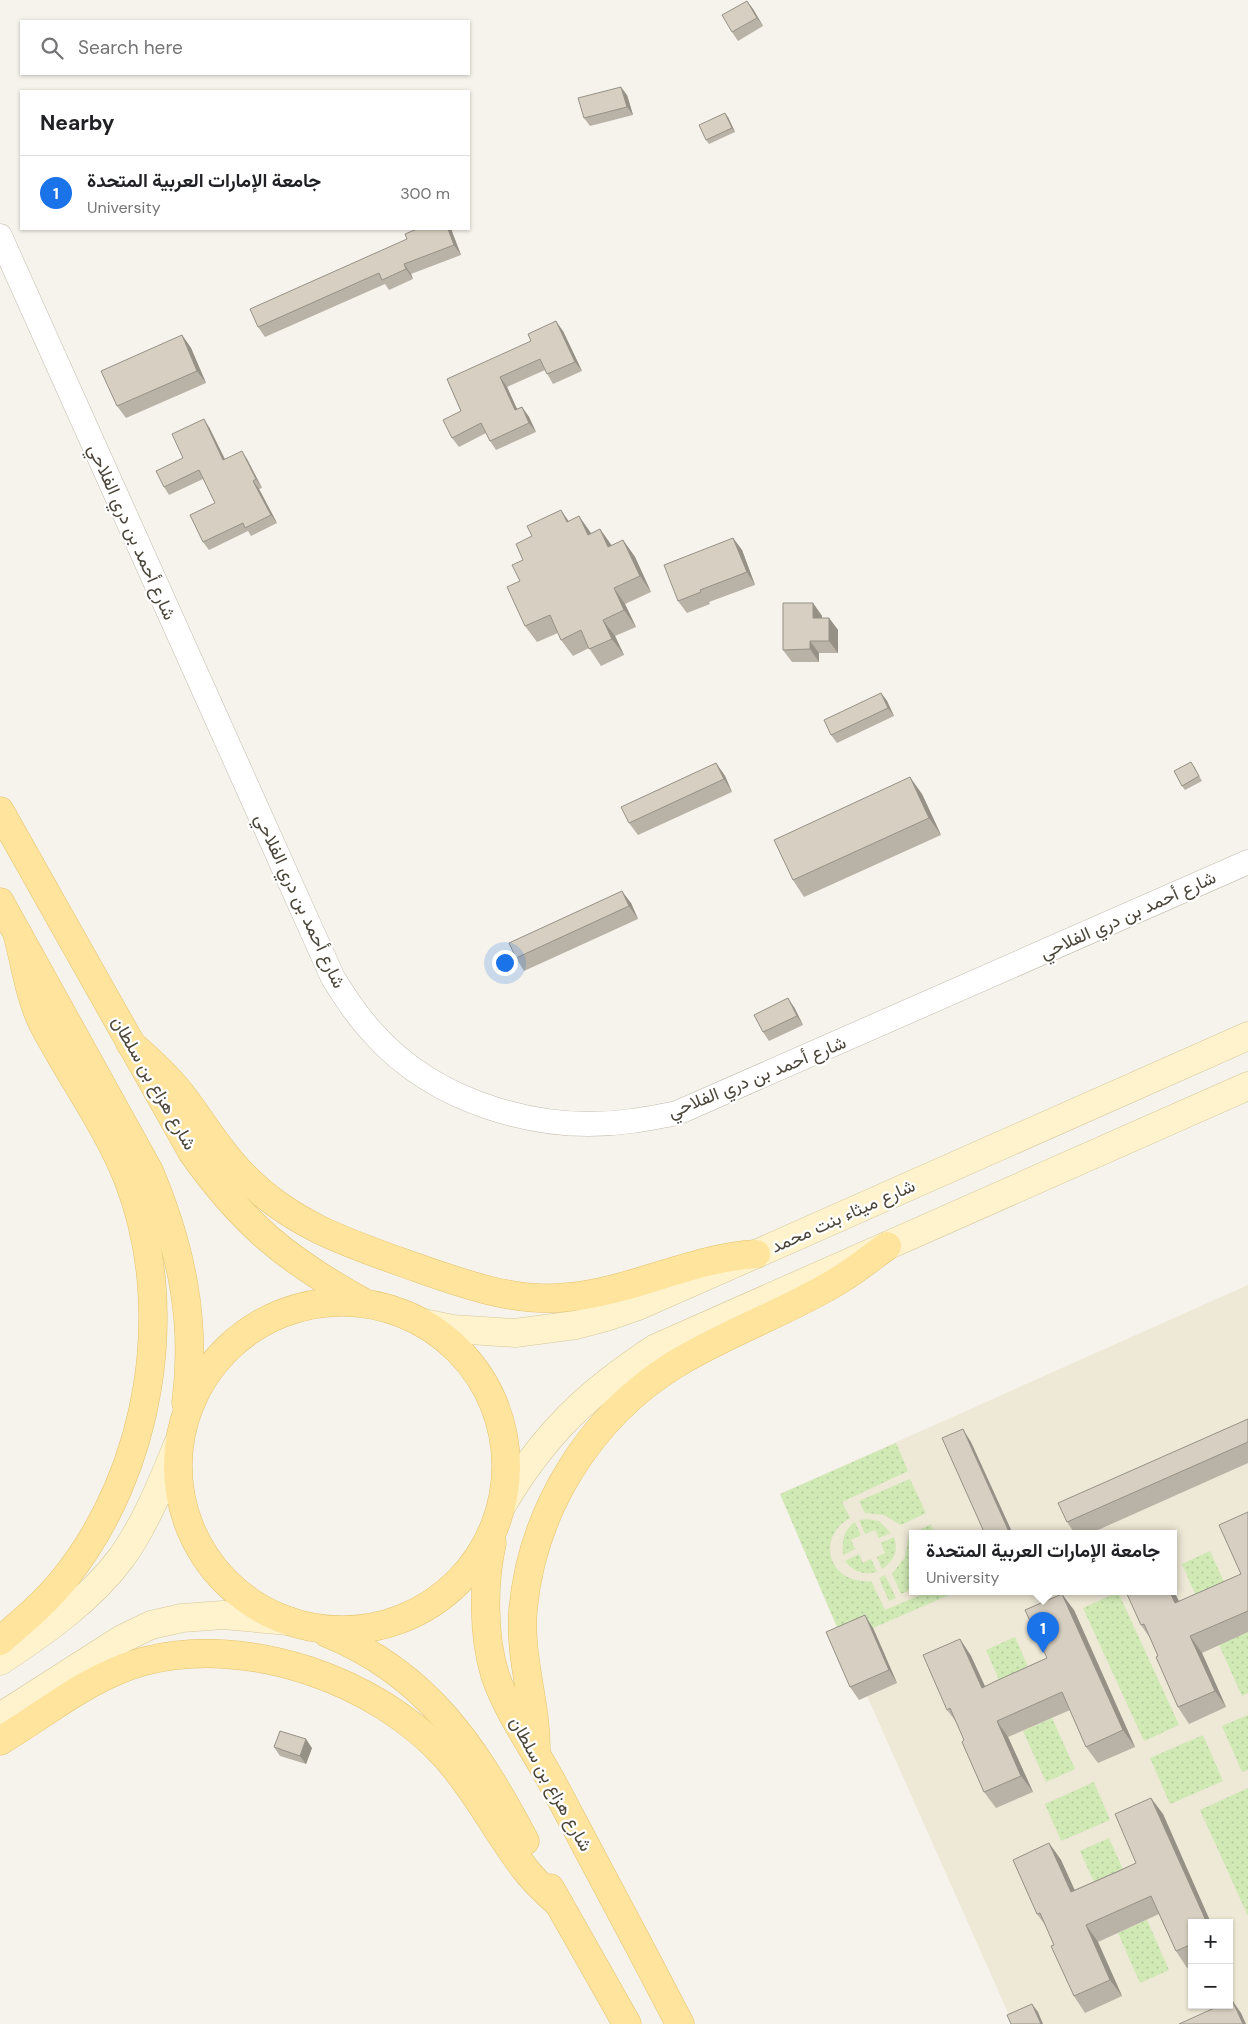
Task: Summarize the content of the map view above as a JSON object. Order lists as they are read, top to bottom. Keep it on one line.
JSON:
{"streets":{"main road":["شارع هزاع بن سلطان","شارع ميثاء بنت محمد"],"street":["شارع أحمد بن دري الفلاحي"]},"crossings":[["شارع هزاع بن سلطان","شارع ميثاء بنت محمد"]],"page":{"search":"Search here","heading":"Nearby","list":[{"mark":"1","name":"جامعة الإمارات العربية المتحدة","note":"University","value":"300 m"}],"popup":["جامعة الإمارات العربية المتحدة","University"],"pins":"1","map_buttons":["+","−"]}}
